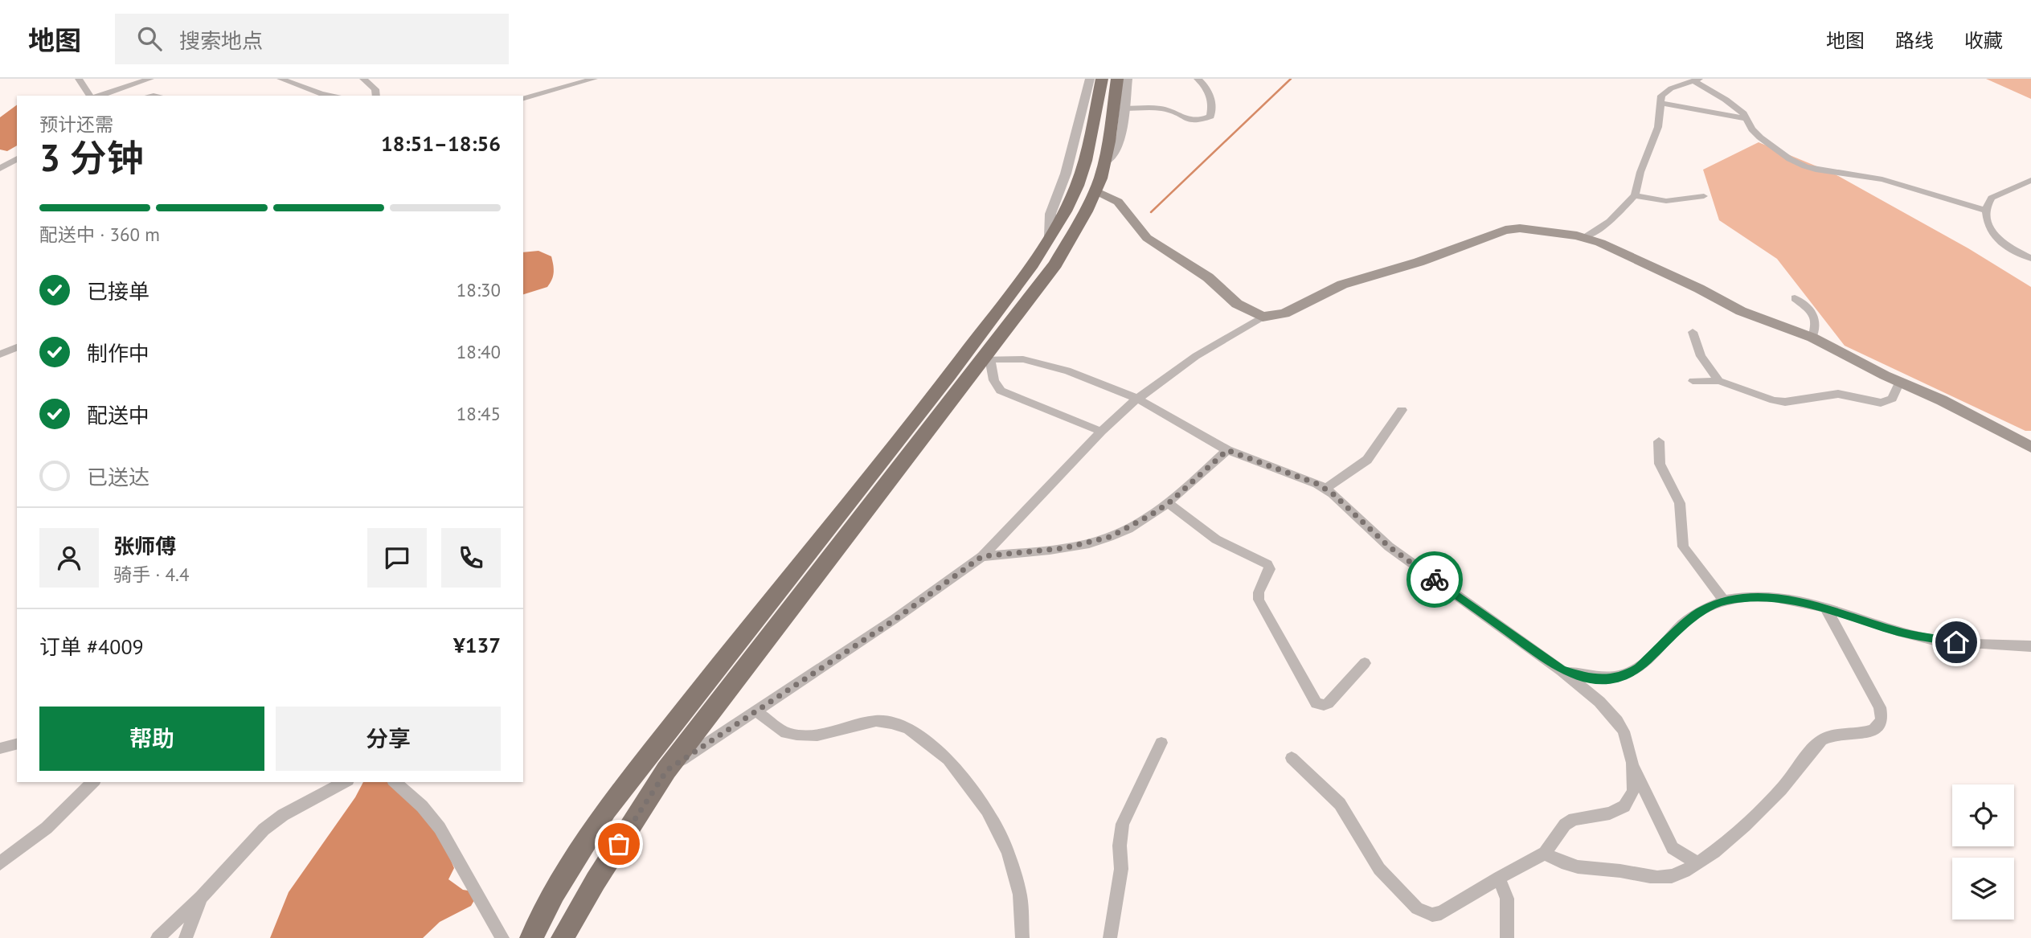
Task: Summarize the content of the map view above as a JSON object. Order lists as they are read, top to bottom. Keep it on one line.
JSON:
{"page":{"header":"地图","search":"搜索地点","nav":["地图","路线","收藏"],"heading":["3 分钟","预计还需","18:51–18:56"],"panel":["张师傅","骑手 · 4.4","订单 #4009","¥137"],"bar":"配送中 · 360 m","list":[["已接单","18:30"],["制作中","18:40"],["配送中","18:45"],"已送达"],"buttons":["帮助","分享"]}}
